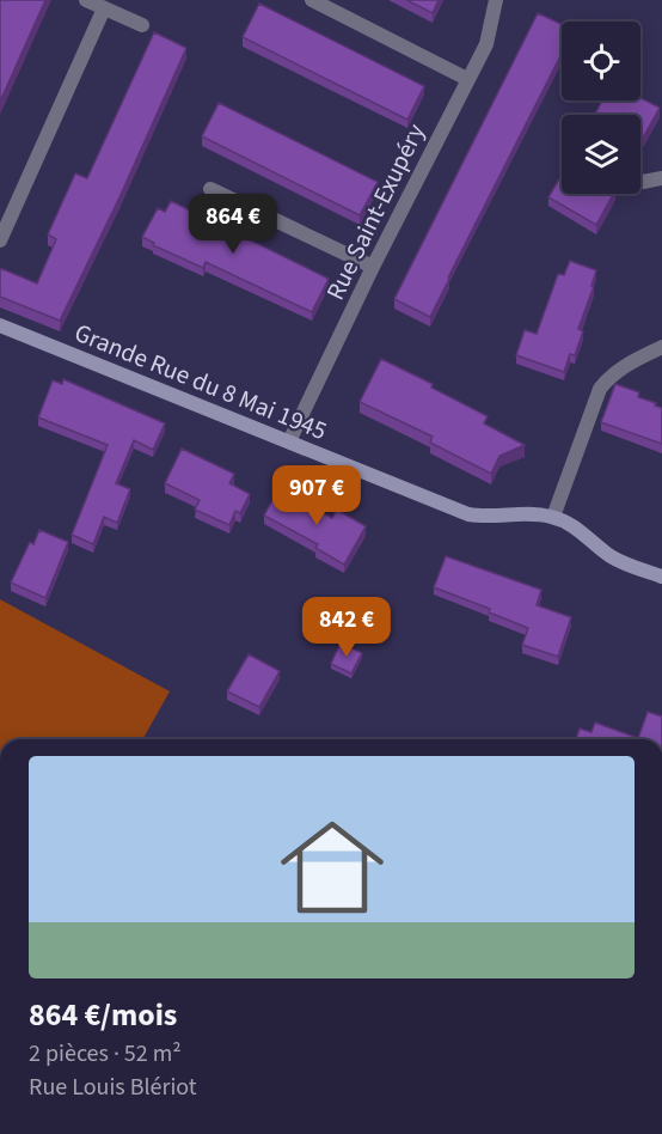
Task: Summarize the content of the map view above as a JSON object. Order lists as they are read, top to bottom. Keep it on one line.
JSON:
{"streets":{"main road":["Grande Rue du 8 Mai 1945"],"street":["Rue Saint-Exupéry"]},"crossings":[["Rue Saint-Exupéry","Grande Rue du 8 Mai 1945"]],"page":{"price":["864 €","907 €","842 €"],"list":[{"name":"864 €/mois","note":"2 pièces · 52 m² · Rue Louis Blériot"}]}}
